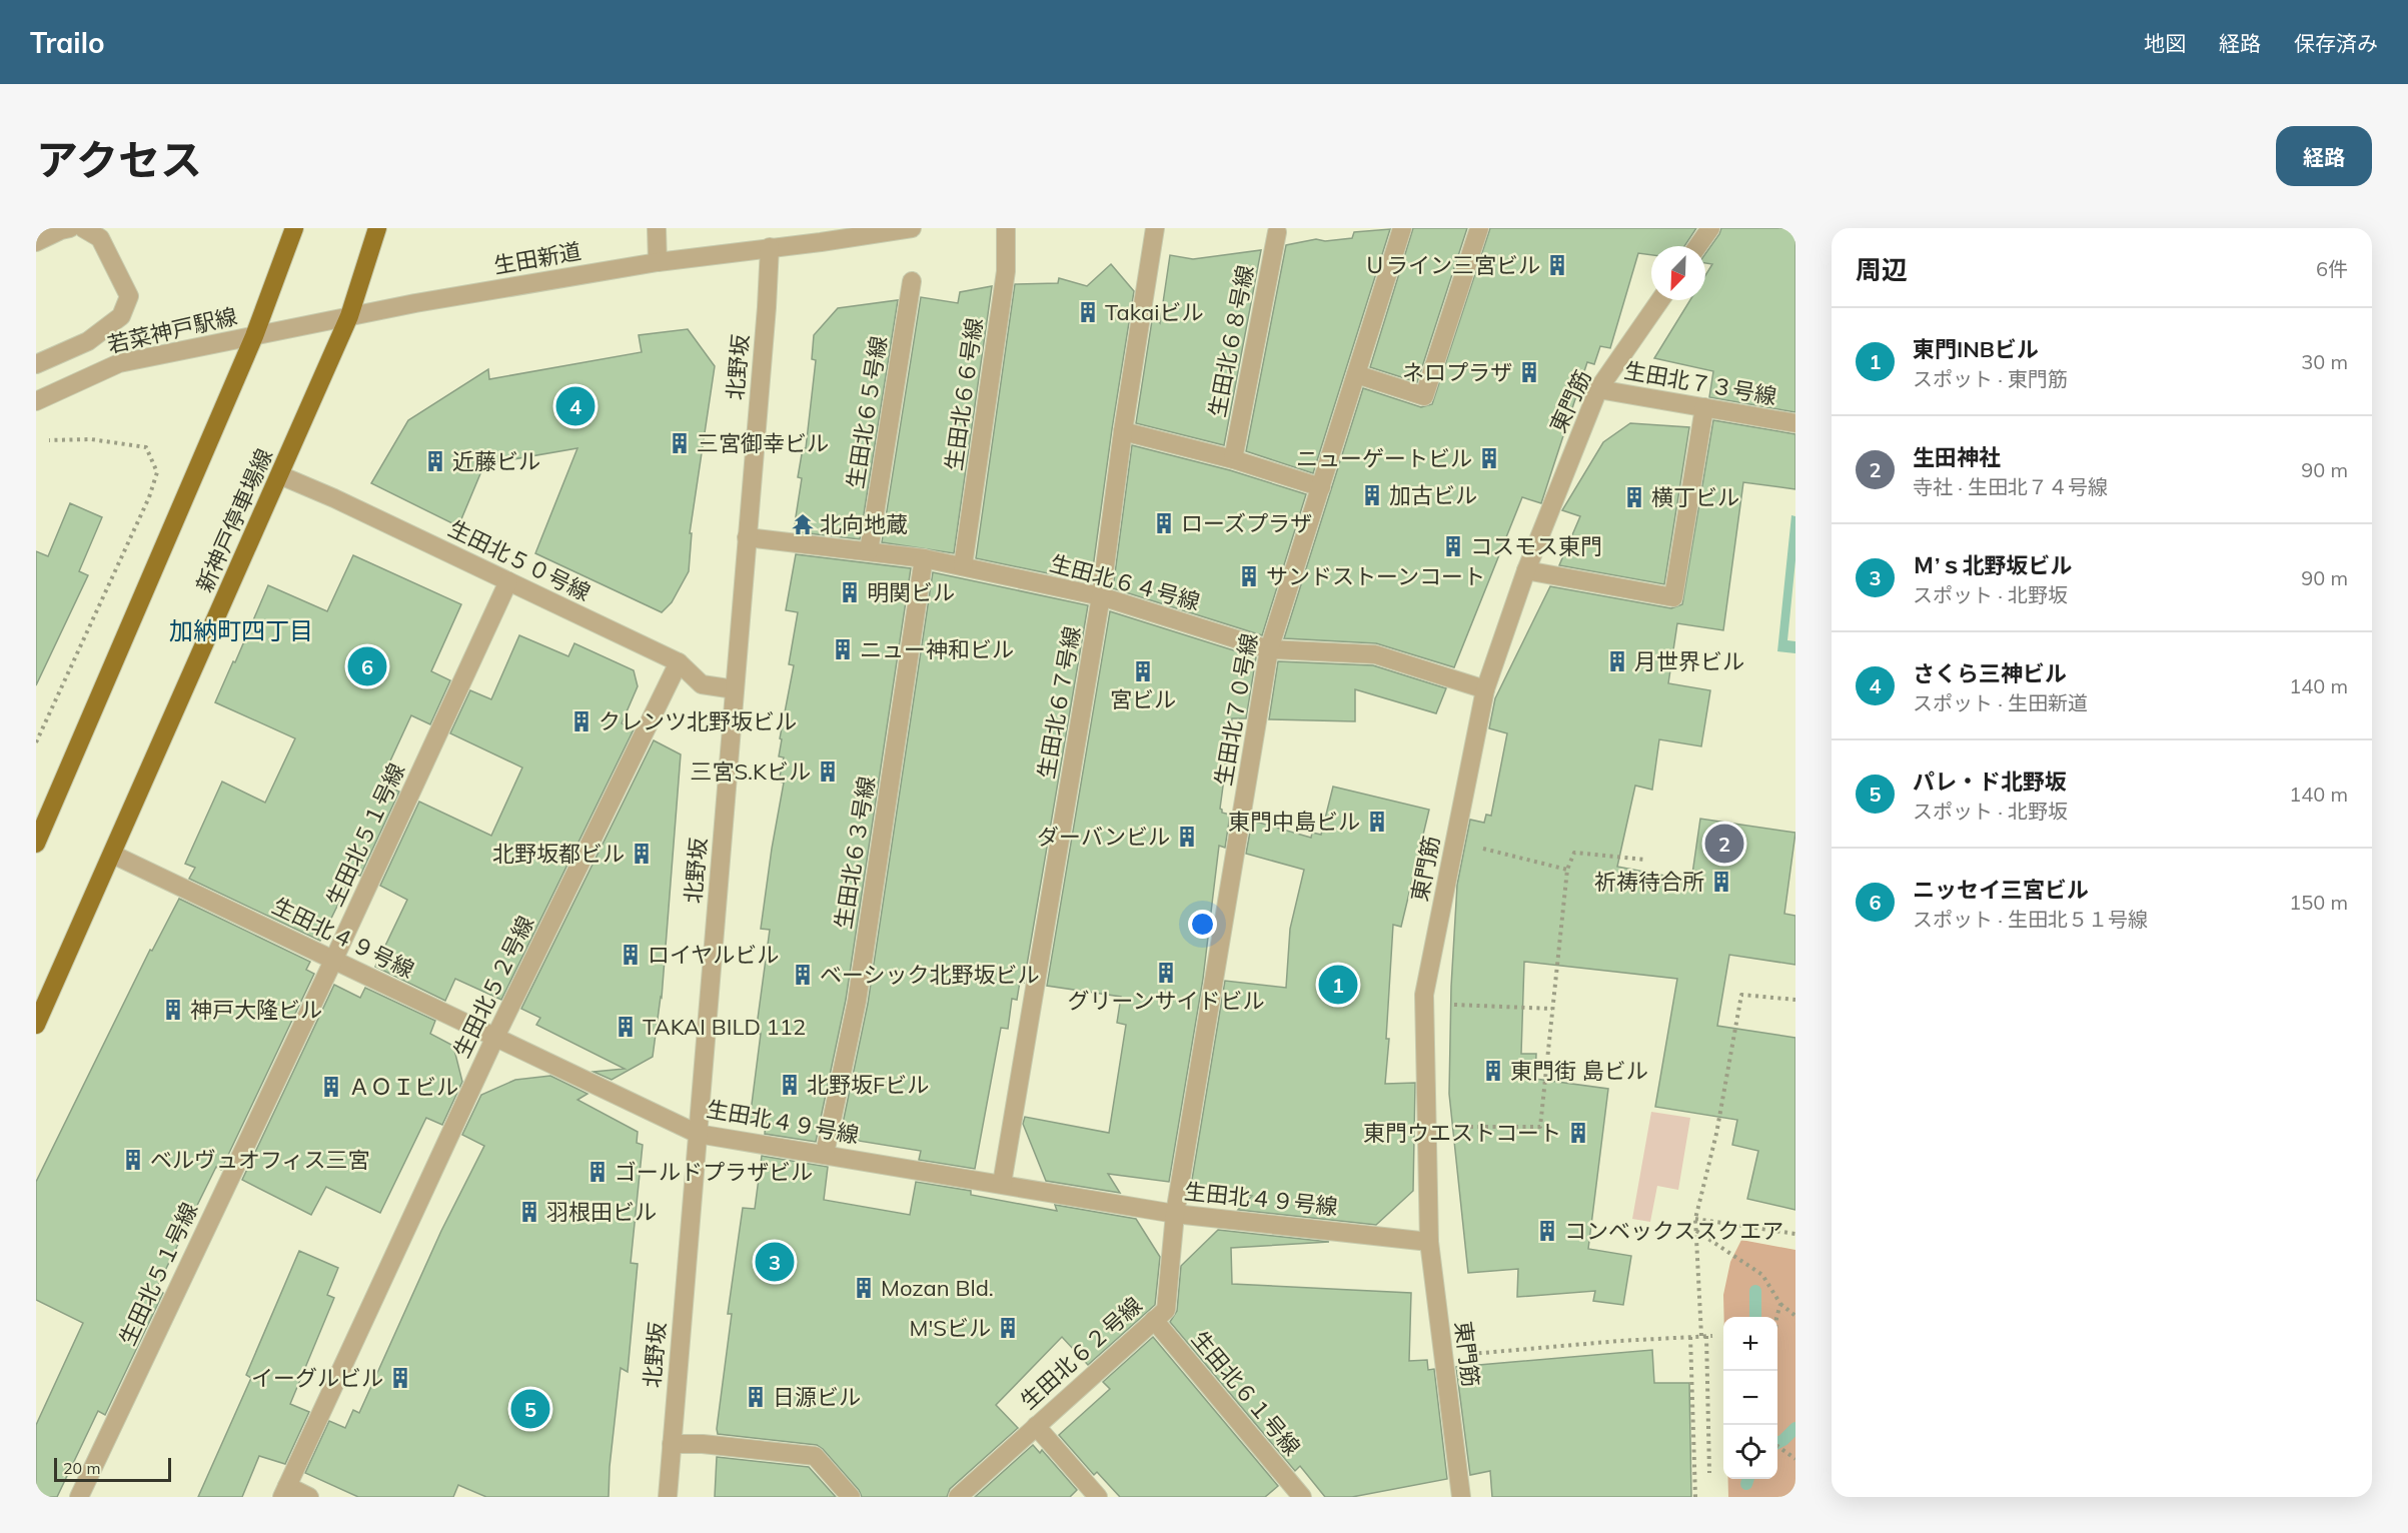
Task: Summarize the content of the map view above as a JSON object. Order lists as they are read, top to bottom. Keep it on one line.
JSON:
{"streets":{"main road":["新神戸停車場線"],"street":["生田新道","若菜神戸駅線","生田北６８号線","北野坂","生田北７３号線","生田北６６号線","東門筋","生田北６５号線","生田北５０号線","生田北６４号線","生田北６７号線","生田北７０号線","生田北５１号線","生田北６３号線","生田北４９号線","生田北５２号線","生田北６２号線","生田北６１号線"]},"crossings":[["生田新道","若菜神戸駅線"],["生田新道","北野坂"],["生田新道","新神戸停車場線"],["北野坂","生田北５０号線"],["北野坂","生田北６４号線"],["北野坂","生田北４９号線"],["生田北７３号線","東門筋"],["生田北６６号線","生田北６４号線"],["東門筋","生田北６４号線"],["東門筋","生田北４９号線"],["生田北６５号線","生田北６４号線"],["新神戸停車場線","生田北５０号線"],["新神戸停車場線","生田北４９号線"],["生田北５０号線","生田北５１号線"],["生田北５０号線","生田北５２号線"],["生田北６４号線","生田北６７号線"],["生田北６４号線","生田北７０号線"],["生田北６４号線","生田北６３号線"],["生田北６７号線","生田北４９号線"],["生田北７０号線","生田北４９号線"],["生田北７０号線","生田北６２号線"],["生田北５１号線","生田北４９号線"],["生田北６３号線","生田北４９号線"],["生田北４９号線","生田北５２号線"],["生田北４９号線","生田北６２号線"],["生田北６２号線","生田北６１号線"]],"districts":["加納町四丁目"],"places":{"building":["Ｕライン三宮ビル","Takaiビル","ネロプラザ","三宮御幸ビル","ニューゲートビル","近藤ビル","加古ビル","横丁ビル","ローズプラザ","コスモス東門","サンドストーンコート","明関ビル","ニュー神和ビル","月世界ビル","宮ビル","クレンツ北野坂ビル","三宮S.Kビル","東門中島ビル","ダーバンビル","北野坂都ビル","祈祷待合所","ロイヤルビル","グリーンサイドビル","ベーシック北野坂ビル","神戸大隆ビル","TAKAI BILD 112","東門街 島ビル","北野坂Fビル","ＡＯＩビル","東門ウエストコート","ベルヴュオフィス三宮","ゴールドプラザビル","羽根田ビル","コンベックススクエア","Mozan Bld.","M'Sビル","イーグルビル","日源ビル"],"temple":["北向地蔵"]},"scale_bar":"20 m","north":"bottom left","page":{"header":"Trailo","nav":["地図","経路","保存済み"],"title":"アクセス","buttons":"経路","heading":["周辺","6件"],"list":[{"mark":"1","name":"東門INBビル","note":"スポット · 東門筋","value":"30 m"},{"mark":"2","name":"生田神社","note":"寺社 · 生田北７４号線","value":"90 m"},{"mark":"3","name":"Ｍ’ｓ北野坂ビル","note":"スポット · 北野坂","value":"90 m"},{"mark":"4","name":"さくら三神ビル","note":"スポット · 生田新道","value":"140 m"},{"mark":"5","name":"パレ・ド北野坂","note":"スポット · 北野坂","value":"140 m"},{"mark":"6","name":"ニッセイ三宮ビル","note":"スポット · 生田北５１号線","value":"150 m"}],"pins":["4","6","2","1","3","5"],"map_buttons":["+","−"],"scale":"20 m"}}
